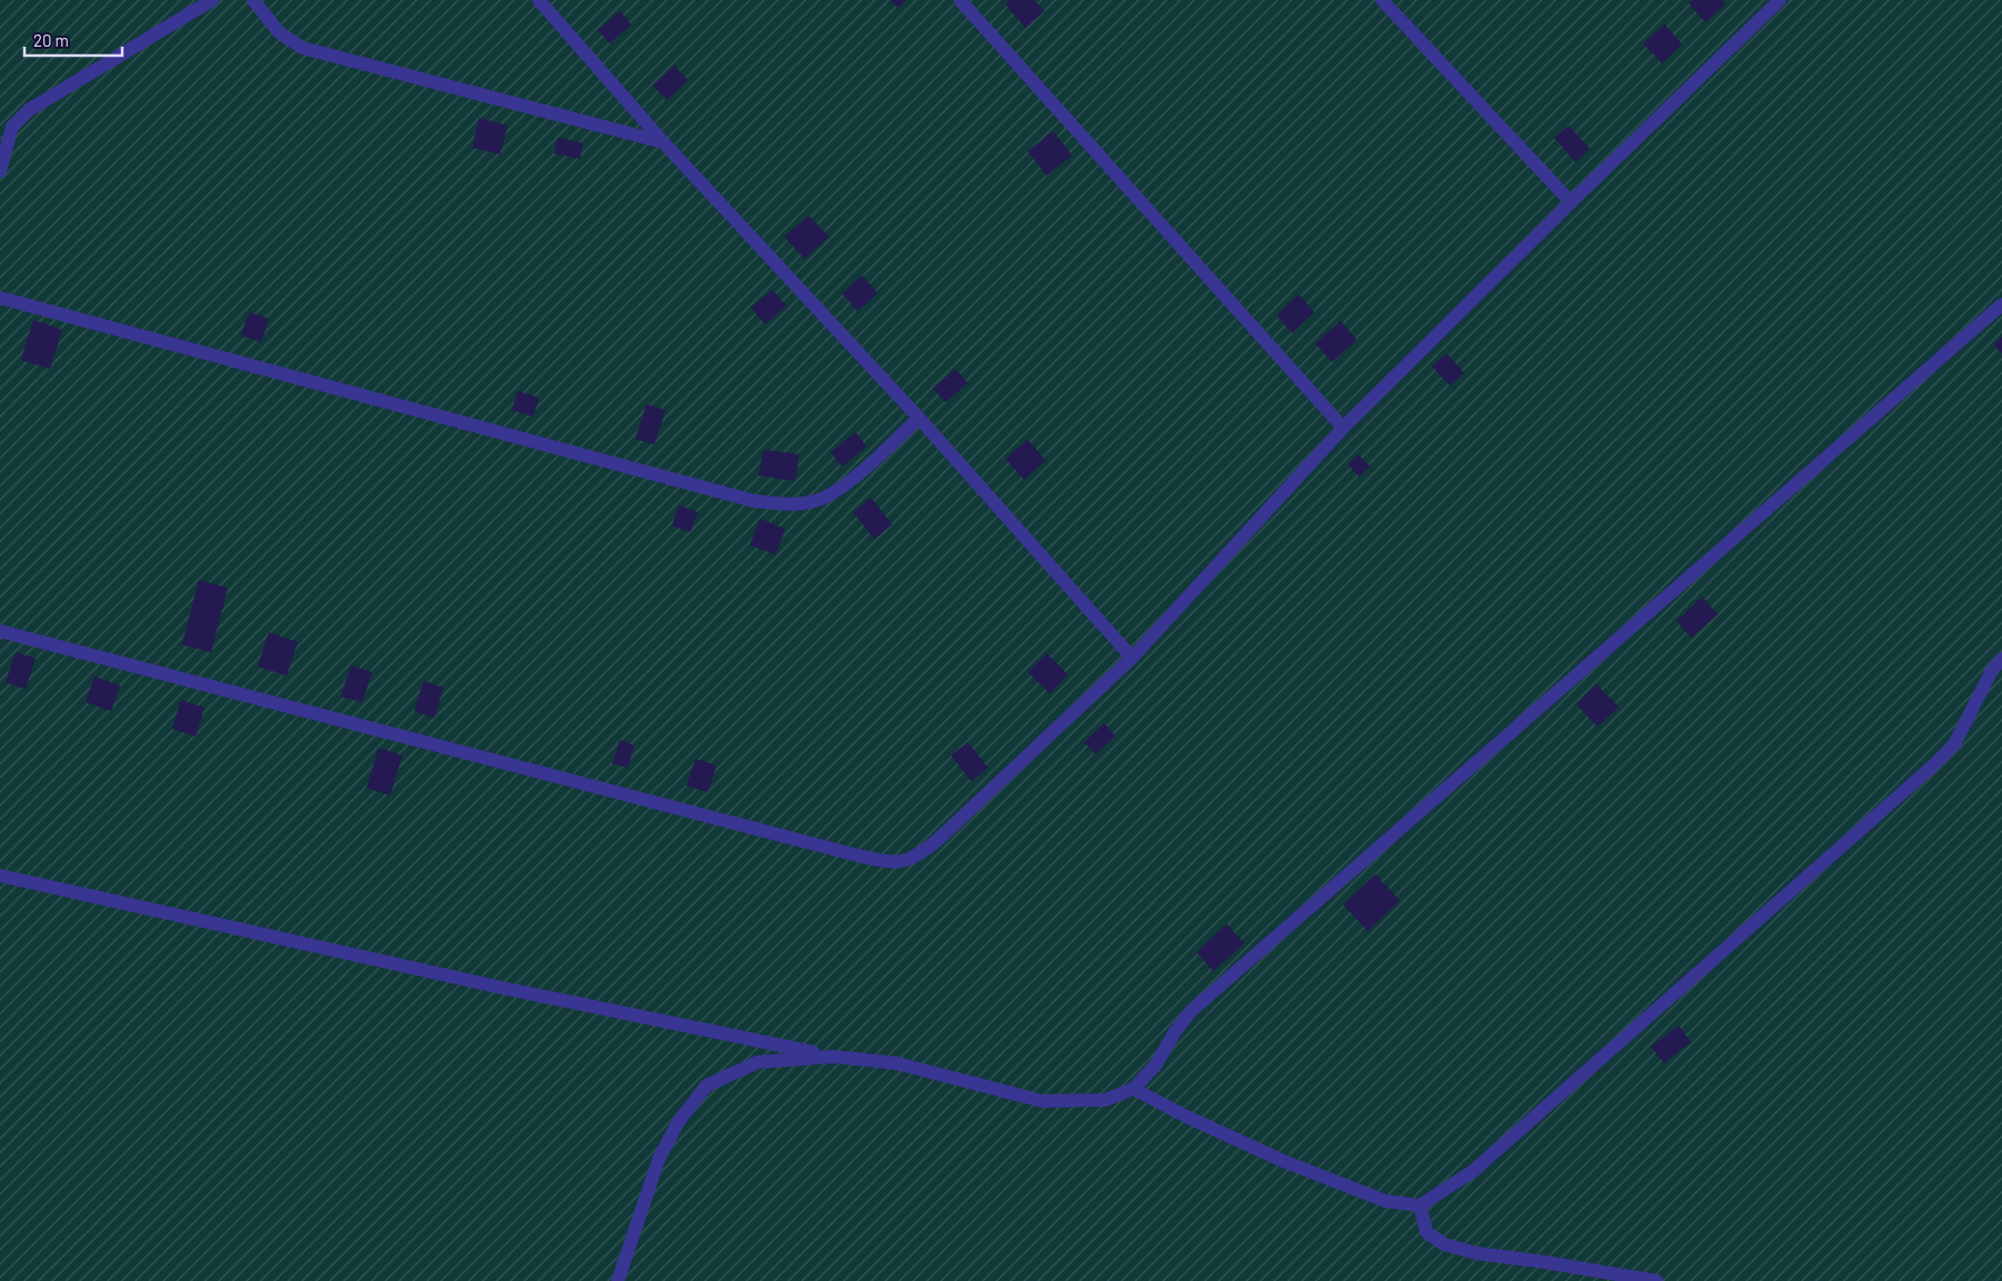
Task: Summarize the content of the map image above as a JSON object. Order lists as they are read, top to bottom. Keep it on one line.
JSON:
{"scale_bar":"20 m"}
